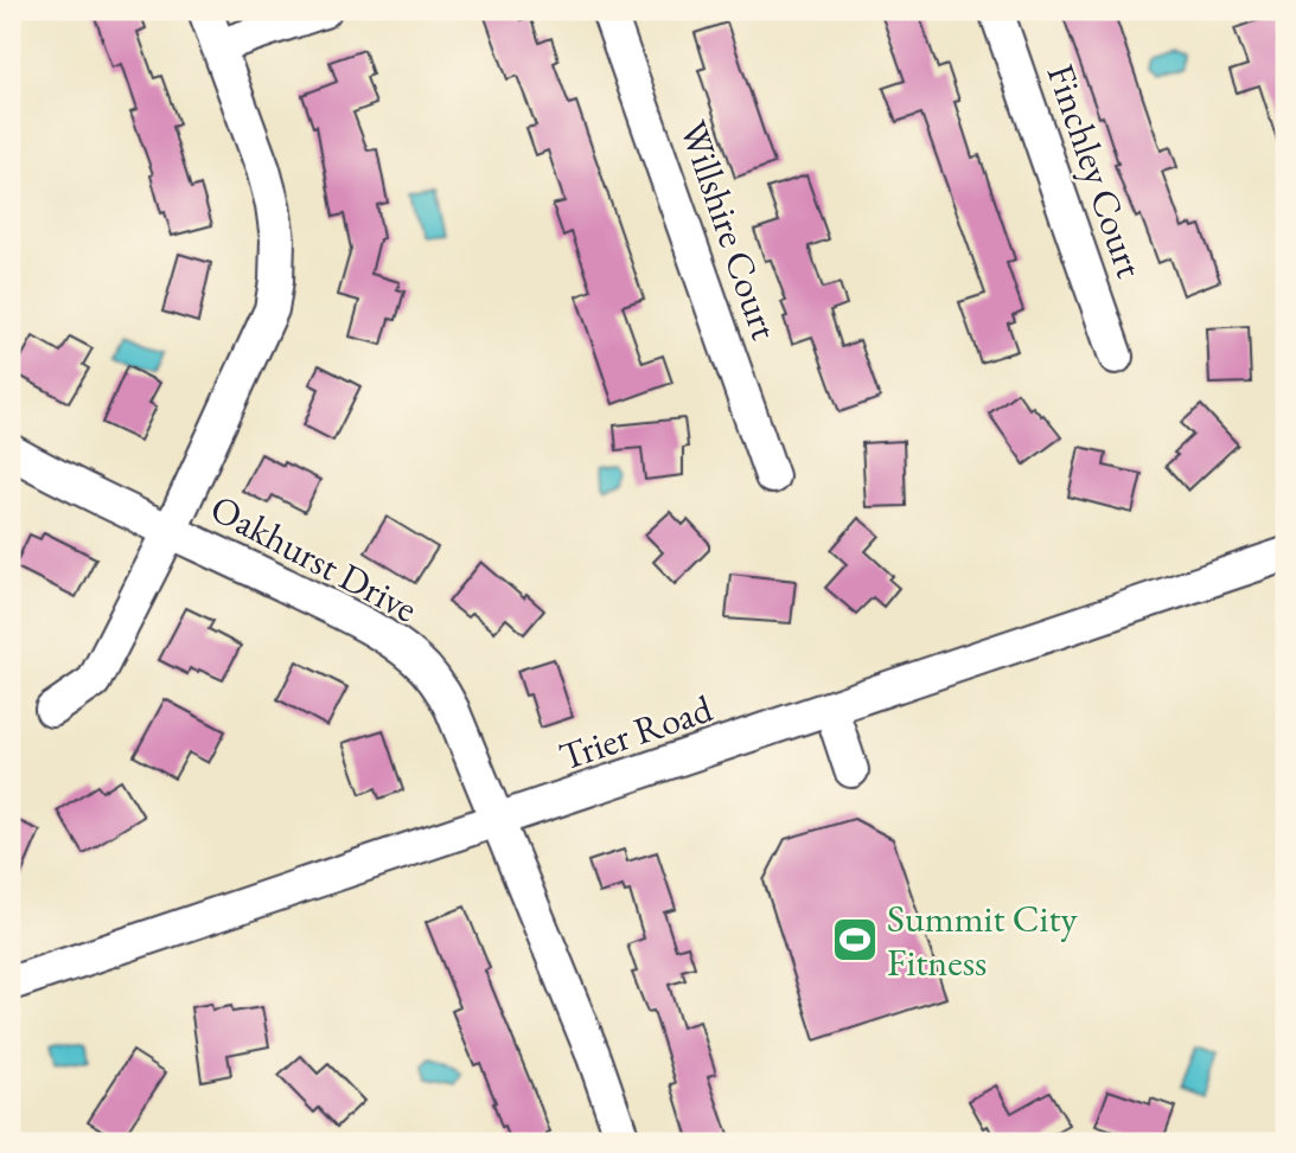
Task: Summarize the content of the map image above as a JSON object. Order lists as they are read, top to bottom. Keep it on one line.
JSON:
{"streets":{"street":["Finchley Court","Willshire Court","Oakhurst Drive","Trier Road"]},"crossings":[["Oakhurst Drive","Trier Road"]],"places":{"sports":["Summit City Fitness"]}}
